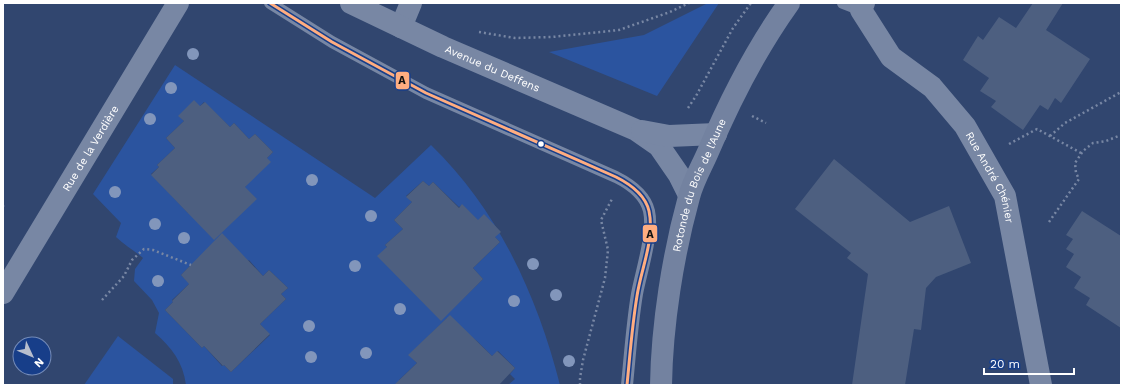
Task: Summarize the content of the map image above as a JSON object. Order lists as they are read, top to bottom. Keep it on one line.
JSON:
{"streets":{"main road":["Rotonde du Bois de l'Aune"],"street":["Avenue du Deffens","Rue de la Verdière","Rue André Chénier"]},"crossings":[["Avenue du Deffens","Rotonde du Bois de l'Aune"]],"lines":["transit line A"],"scale_bar":"20 m","north":"bottom right"}
